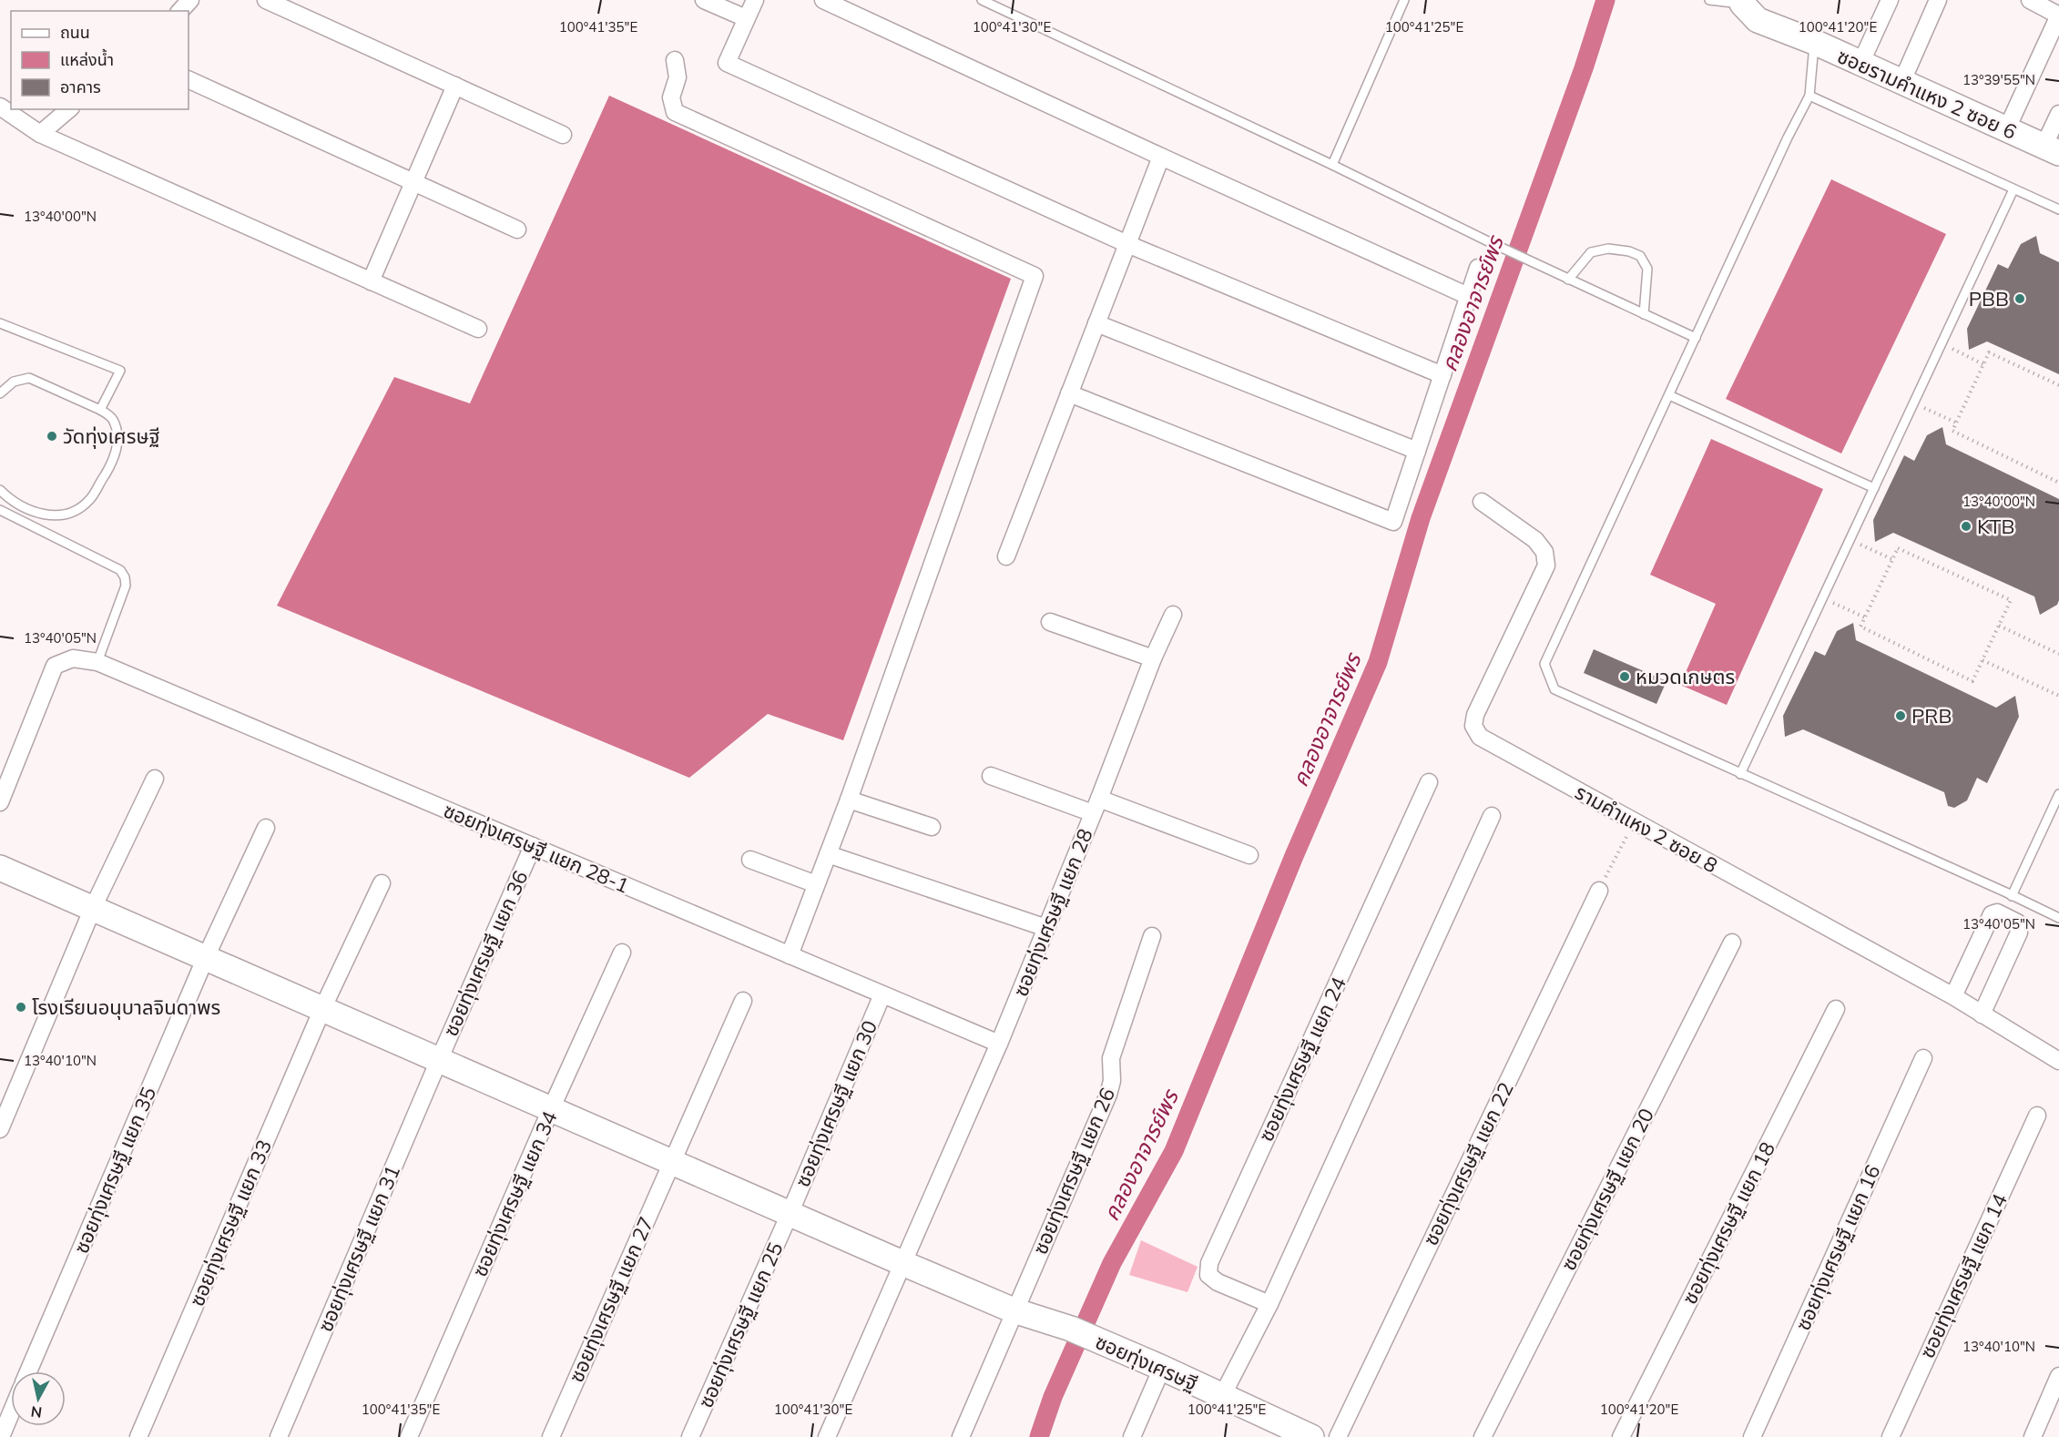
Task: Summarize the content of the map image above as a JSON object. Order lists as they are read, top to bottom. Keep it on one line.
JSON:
{"streets":{"main road":["ซอยรามคำแหง 2 ซอย 6","ซอยทุ่งเศรษฐี"],"street":["รามคำแหง 2 ซอย 8","ซอยทุ่งเศรษฐี แยก 28-1","ซอยทุ่งเศรษฐี แยก 28","ซอยทุ่งเศรษฐี แยก 36","ซอยทุ่งเศรษฐี แยก 24","ซอยทุ่งเศรษฐี แยก 30","ซอยทุ่งเศรษฐี แยก 22","ซอยทุ่งเศรษฐี แยก 35","ซอยทุ่งเศรษฐี แยก 26","ซอยทุ่งเศรษฐี แยก 20","ซอยทุ่งเศรษฐี แยก 34","ซอยทุ่งเศรษฐี แยก 33","ซอยทุ่งเศรษฐี แยก 18","ซอยทุ่งเศรษฐี แยก 16","ซอยทุ่งเศรษฐี แยก 31","ซอยทุ่งเศรษฐี แยก 14","ซอยทุ่งเศรษฐี แยก 27","ซอยทุ่งเศรษฐี แยก 25"]},"crossings":[["ซอยทุ่งเศรษฐี แยก 28-1","ซอยทุ่งเศรษฐี แยก 28"],["ซอยทุ่งเศรษฐี แยก 28-1","ซอยทุ่งเศรษฐี แยก 36"],["ซอยทุ่งเศรษฐี แยก 28-1","ซอยทุ่งเศรษฐี แยก 30"],["ซอยทุ่งเศรษฐี แยก 28","ซอยทุ่งเศรษฐี"],["ซอยทุ่งเศรษฐี แยก 36","ซอยทุ่งเศรษฐี แยก 31"],["ซอยทุ่งเศรษฐี แยก 36","ซอยทุ่งเศรษฐี"],["ซอยทุ่งเศรษฐี แยก 30","ซอยทุ่งเศรษฐี แยก 25"],["ซอยทุ่งเศรษฐี แยก 30","ซอยทุ่งเศรษฐี"],["ซอยทุ่งเศรษฐี แยก 35","ซอยทุ่งเศรษฐี"],["ซอยทุ่งเศรษฐี แยก 26","ซอยทุ่งเศรษฐี"],["ซอยทุ่งเศรษฐี แยก 34","ซอยทุ่งเศรษฐี"],["ซอยทุ่งเศรษฐี แยก 33","ซอยทุ่งเศรษฐี"],["ซอยทุ่งเศรษฐี แยก 31","ซอยทุ่งเศรษฐี"],["ซอยทุ่งเศรษฐี แยก 27","ซอยทุ่งเศรษฐี"],["ซอยทุ่งเศรษฐี แยก 25","ซอยทุ่งเศรษฐี"]],"water":["คลองอาจารย์พร"],"places":["PBB","วัดทุ่งเศรษฐี","KTB","หมวดเกษตร","PRB","โรงเรียนอนุบาลจินดาพร"],"legend":["ถนน","แหล่งน้ำ","อาคาร"],"north":"bottom","coordinates":["100°41'35\"E","100°41'30\"E","100°41'25\"E","100°41'20\"E","13°39'55\"N","13°40'00\"N","13°40'05\"N","13°40'10\"N"]}
